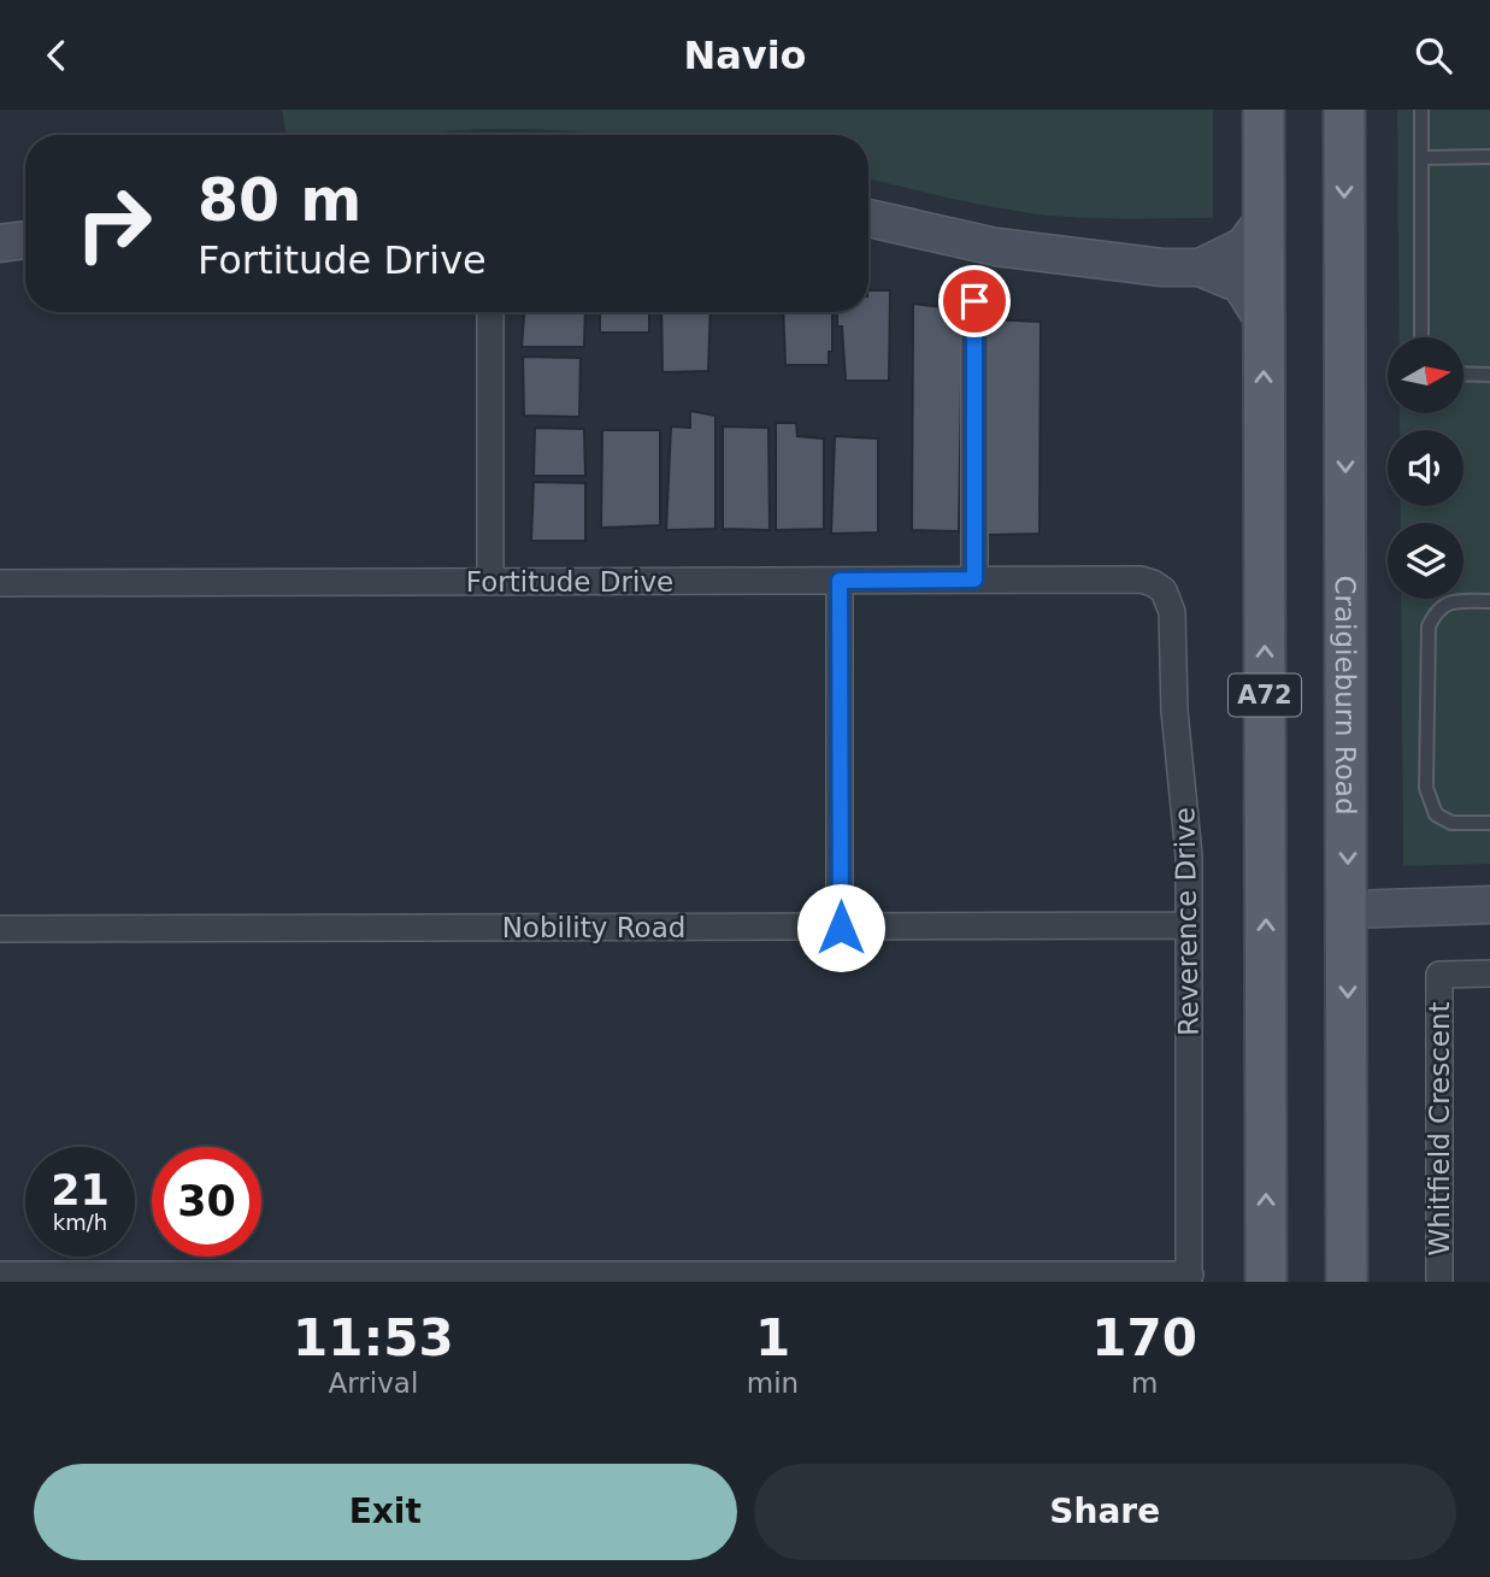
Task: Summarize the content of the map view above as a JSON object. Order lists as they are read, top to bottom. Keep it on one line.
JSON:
{"streets":{"main road":["A72","Craigieburn Road"],"street":["Fortitude Drive","Reverence Drive","Nobility Road","Whitfield Crescent"]},"crossings":[["Fortitude Drive","Reverence Drive"],["Reverence Drive","Nobility Road"]],"north":"right","page":{"header":"Navio","turn":["80 m","Fortitude Drive"],"speed":"21 km/h","limit":"30","eta":["11:53","Arrival","1","min","170","m"],"buttons":["Exit","Share"]}}
